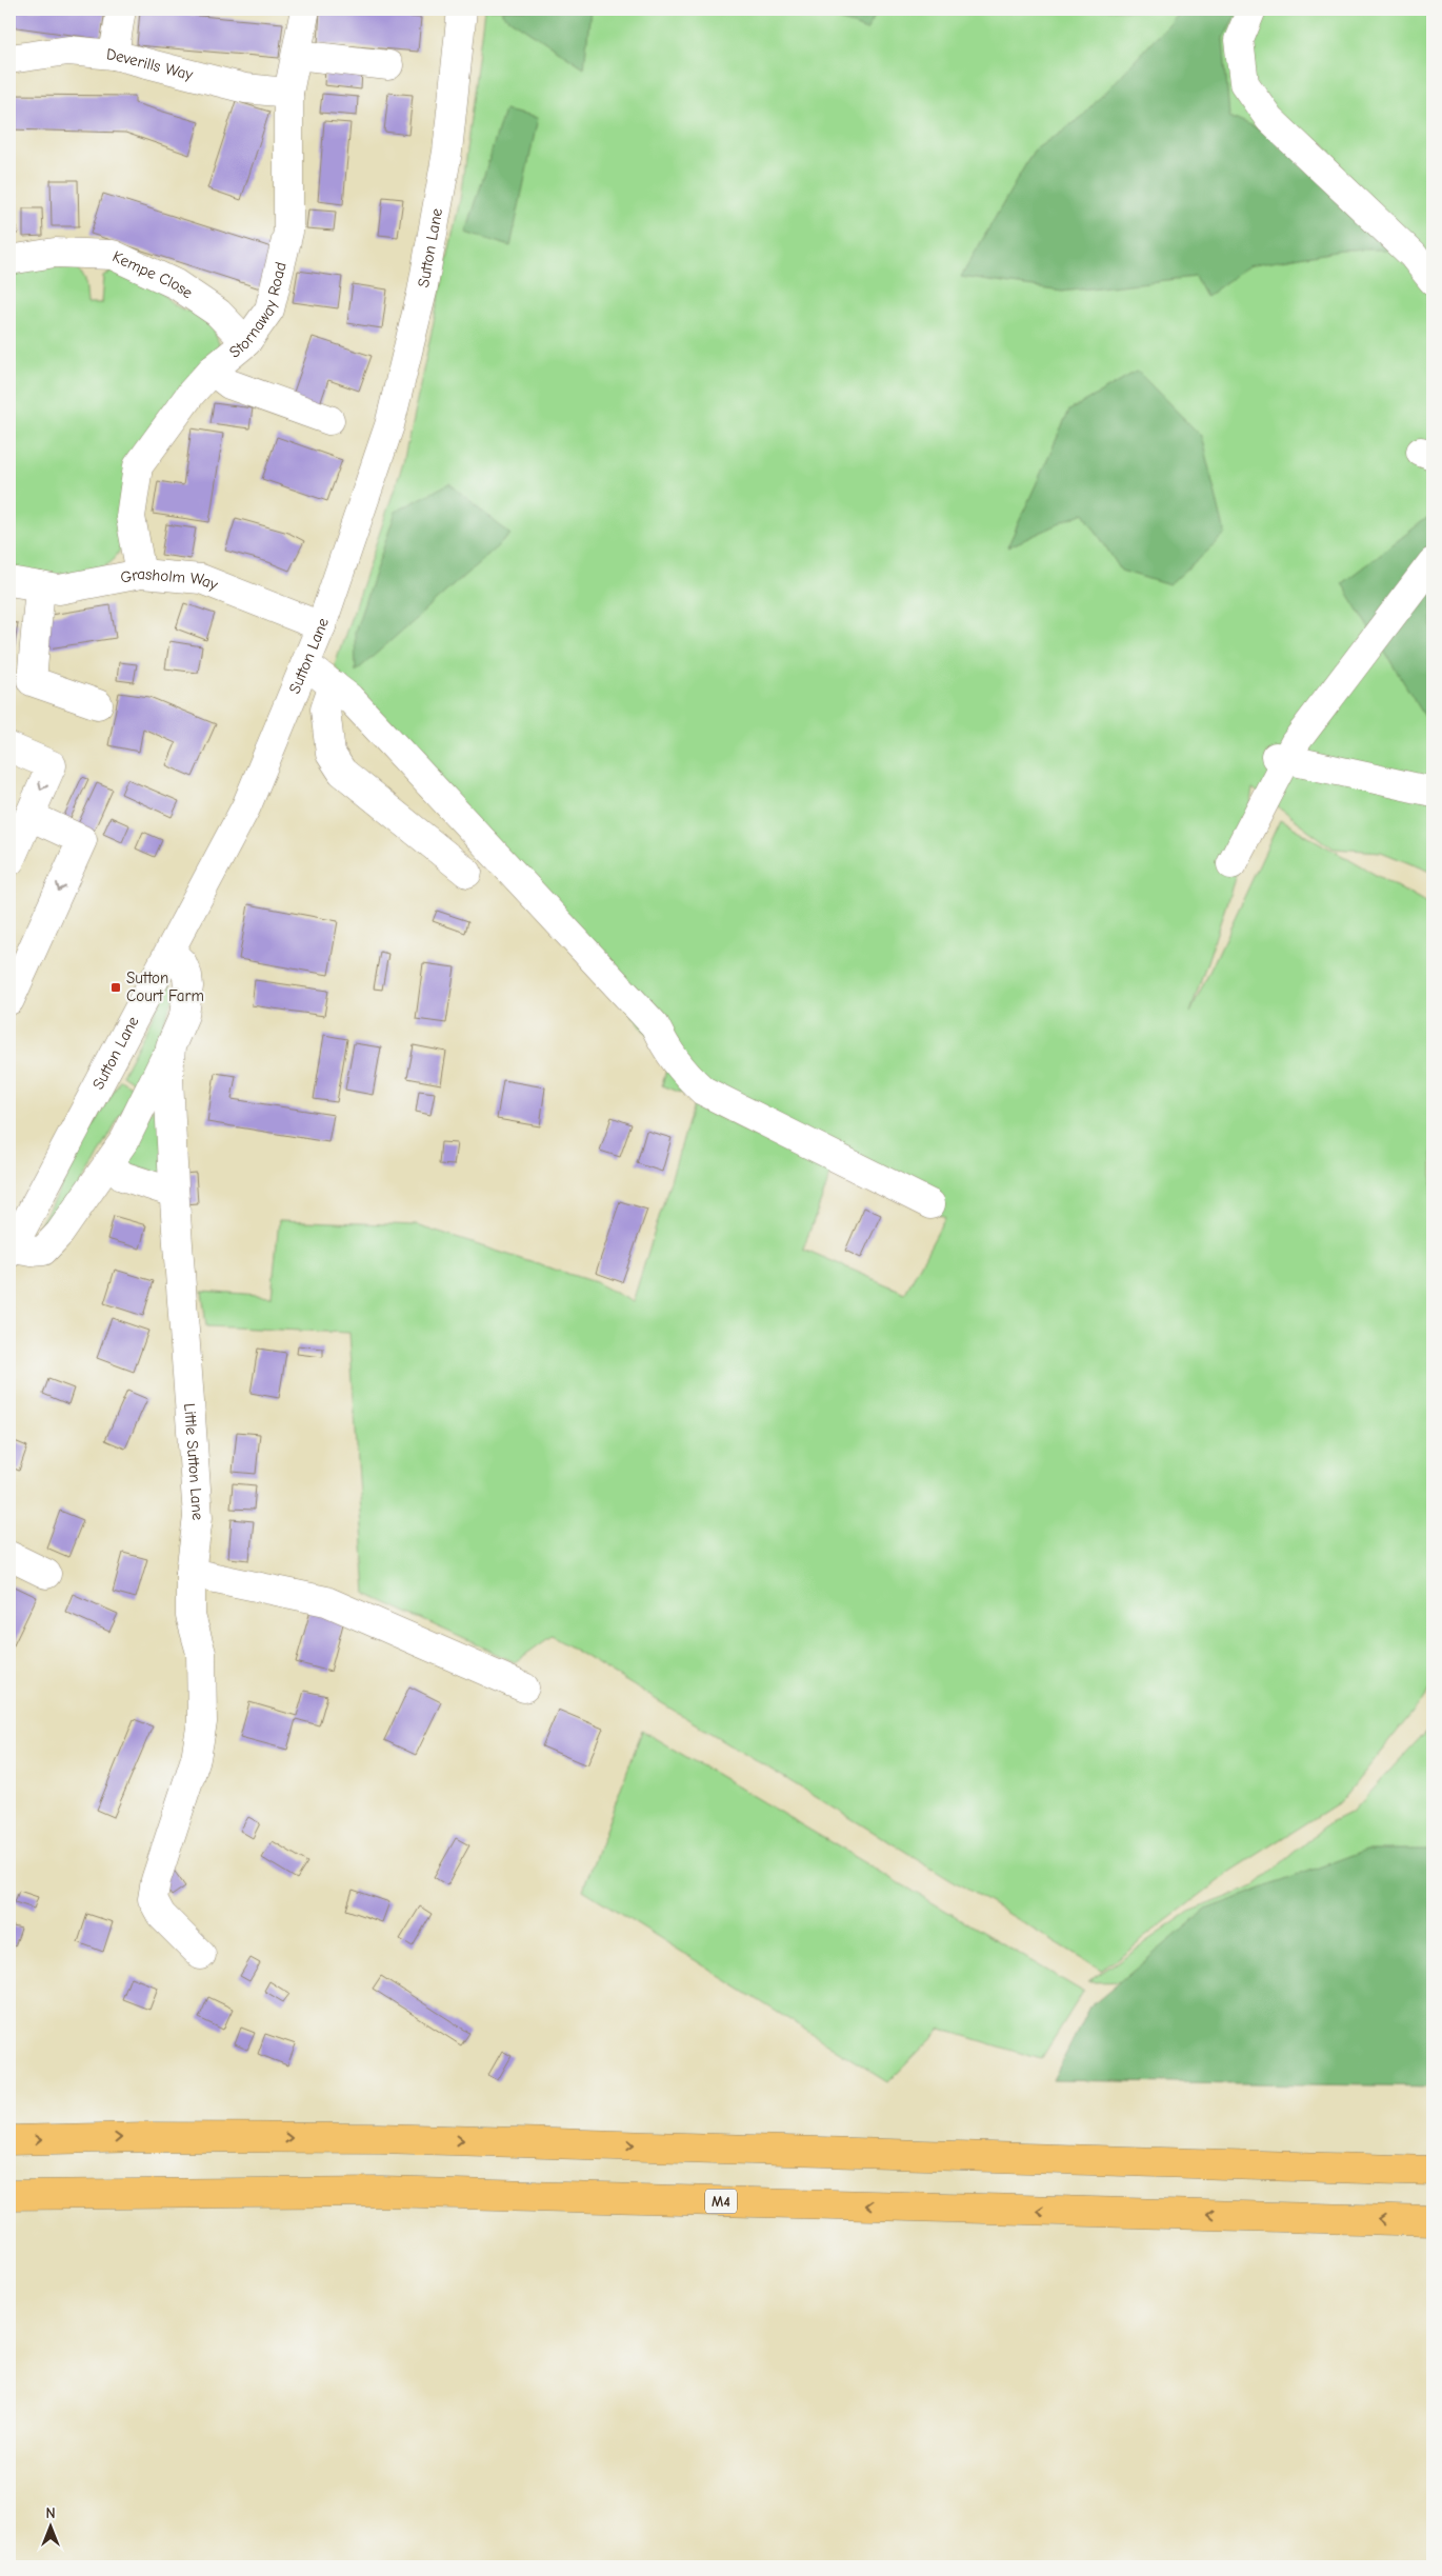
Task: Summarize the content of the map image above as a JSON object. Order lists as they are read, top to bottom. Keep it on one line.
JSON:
{"streets":{"highway":["M4"],"street":["Deverills Way","Sutton Lane","Kempe Close","Stornaway Road","Grasholm Way","Little Sutton Lane"]},"crossings":[["Deverills Way","Stornaway Road"],["Sutton Lane","Grasholm Way"],["Sutton Lane","Little Sutton Lane"],["Kempe Close","Stornaway Road"],["Stornaway Road","Grasholm Way"]],"places":{"transit":["Sutton Court Farm"]},"north":"top"}
